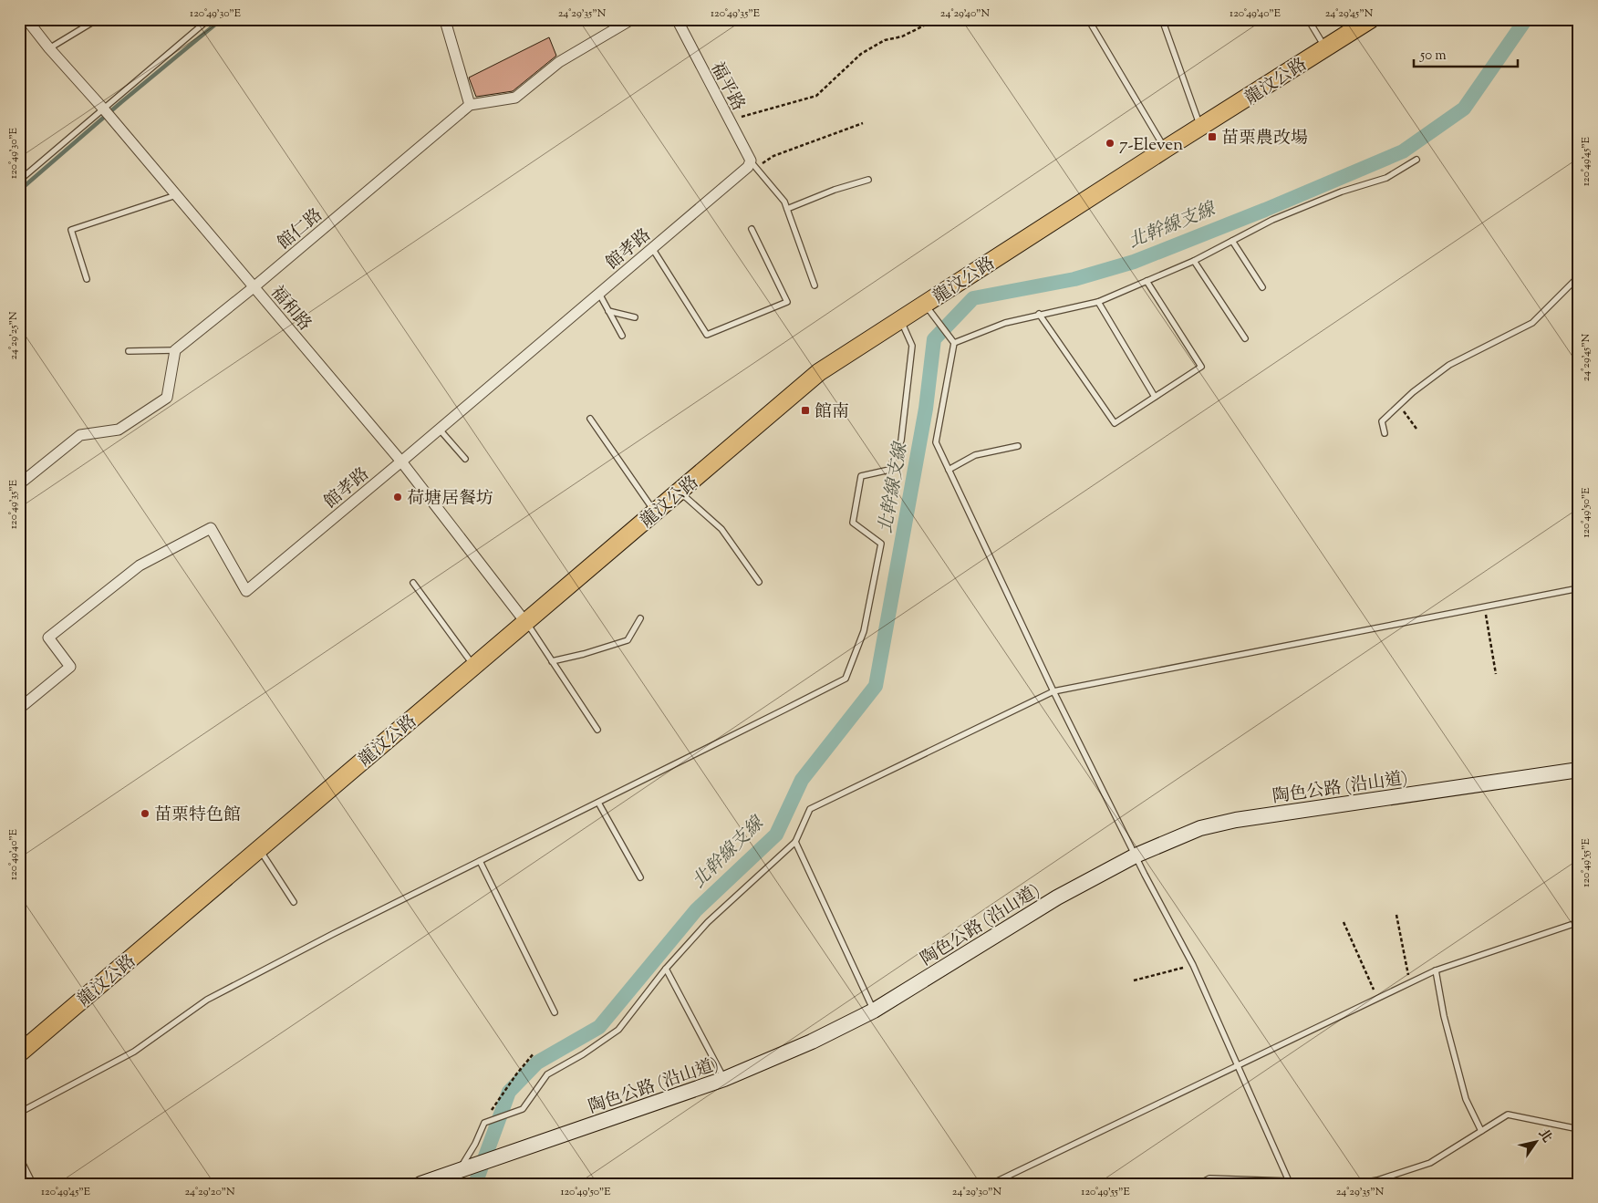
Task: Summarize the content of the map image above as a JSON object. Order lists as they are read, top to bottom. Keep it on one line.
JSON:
{"streets":{"main road":["龍汶公路","陶色公路 (沿山道)"],"street":["福平路","館仁路","館孝路","福和路"]},"crossings":[["龍汶公路","福和路"],["福平路","館孝路"],["館仁路","福和路"],["館孝路","福和路"]],"water":["北幹線支線"],"places":{"transit":["苗栗農改場","館南"],"other":["7-Eleven","荷塘居餐坊","苗栗特色館"]},"scale_bar":"50 m","north":"top right","coordinates":["120°49'30\"E","24°29'35\"N","120°49'35\"E","24°29'40\"N","120°49'40\"E","24°29'45\"N","120°49'45\"E","24°29'25\"N","120°49'50\"E","120°49'55\"E","24°29'20\"N","24°29'30\"N"]}
